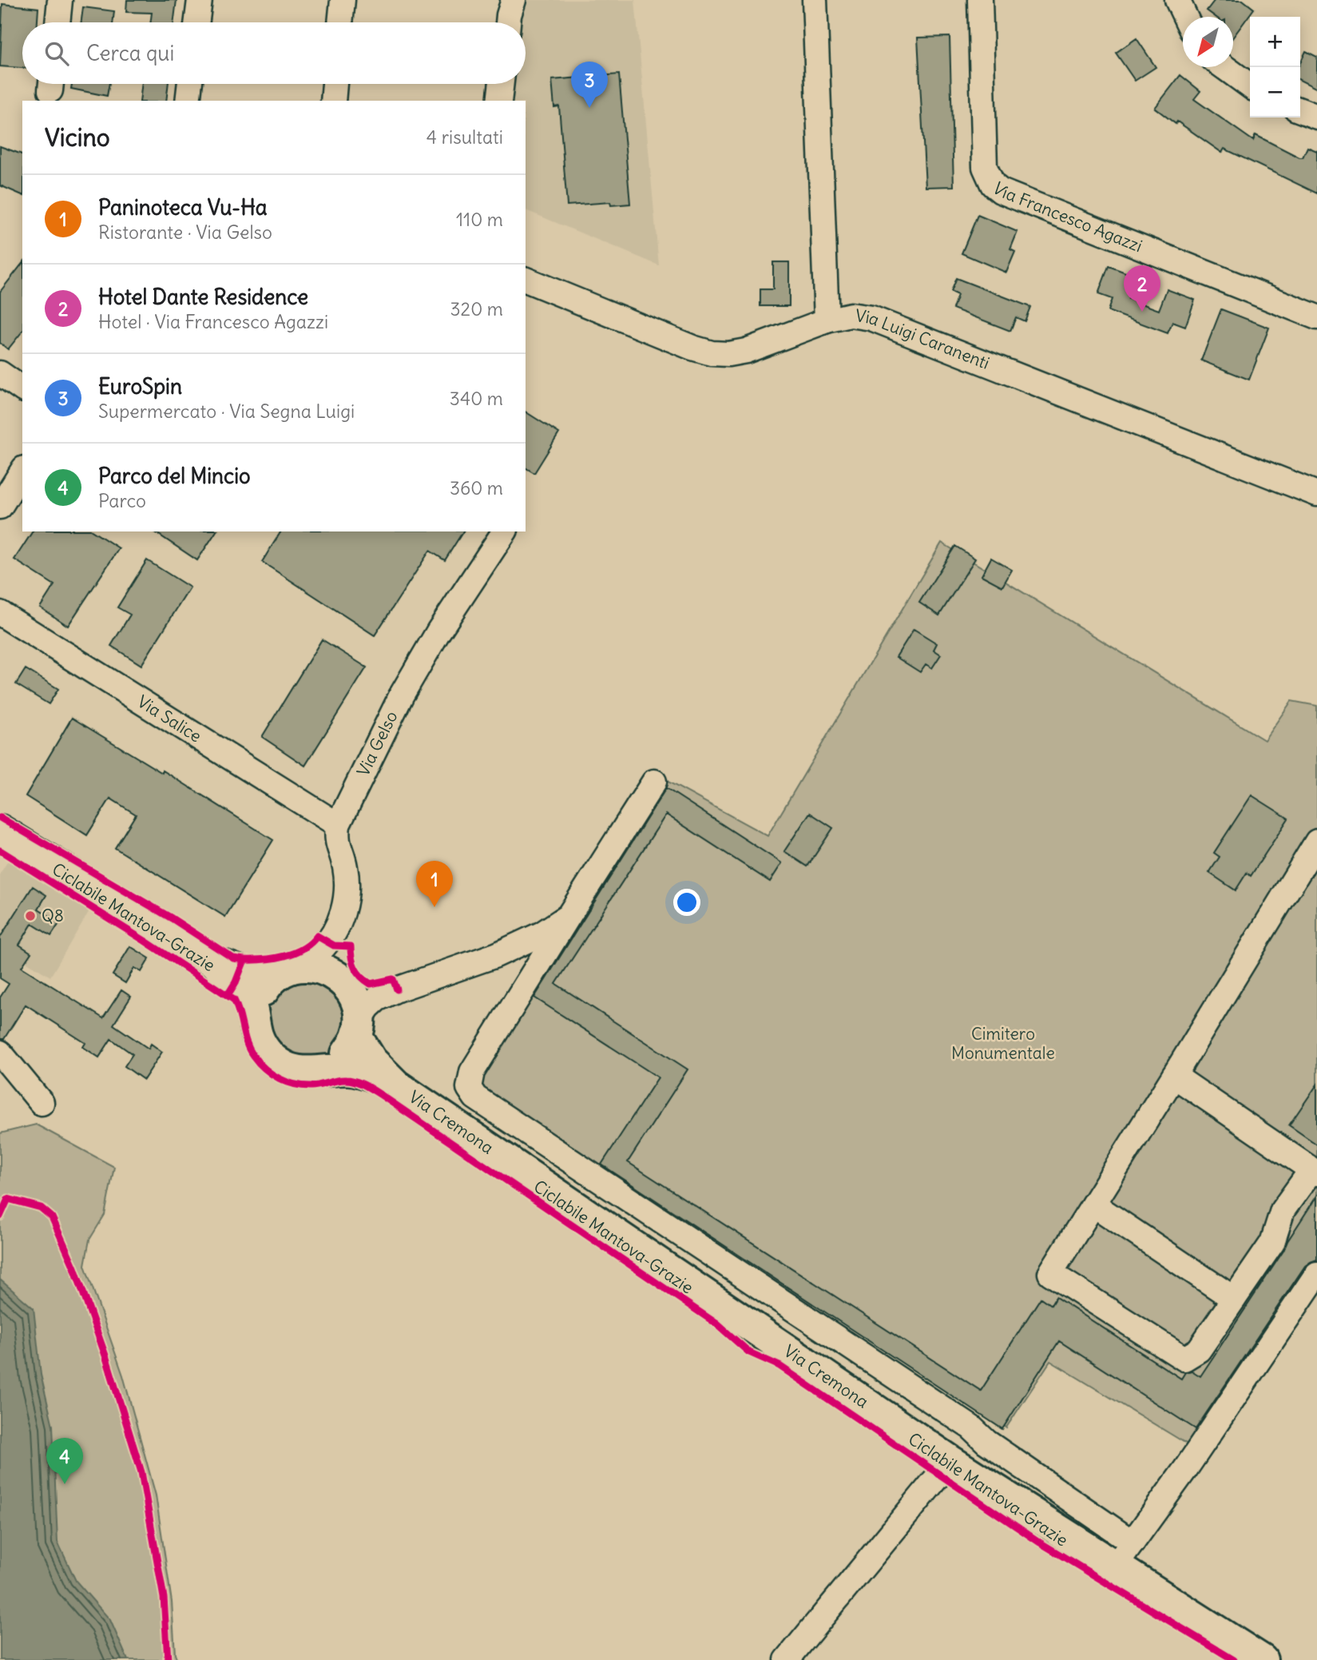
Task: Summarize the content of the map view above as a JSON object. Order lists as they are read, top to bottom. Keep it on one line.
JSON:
{"streets":{"main road":["Via Cremona"],"street":["Via Francesco Agazzi","Via Luigi Caranenti","Via Salice","Via Gelso"],"cycle path":["Ciclabile Mantova-Grazie"]},"crossings":[["Via Salice","Via Gelso"],["Via Gelso","Via Cremona"]],"parks":["Cimitero Monumentale"],"places":["Q8"],"north":"bottom left","page":{"map_buttons":["+","−"],"search":"Cerca qui","pins":["3","2","1","4"],"heading":["Vicino","4 risultati"],"list":[{"mark":"1","name":"Paninoteca Vu-Ha","note":"Ristorante · Via Gelso","value":"110 m"},{"mark":"2","name":"Hotel Dante Residence","note":"Hotel · Via Francesco Agazzi","value":"320 m"},{"mark":"3","name":"EuroSpin","note":"Supermercato · Via Segna Luigi","value":"340 m"},{"mark":"4","name":"Parco del Mincio","note":"Parco","value":"360 m"}]}}
